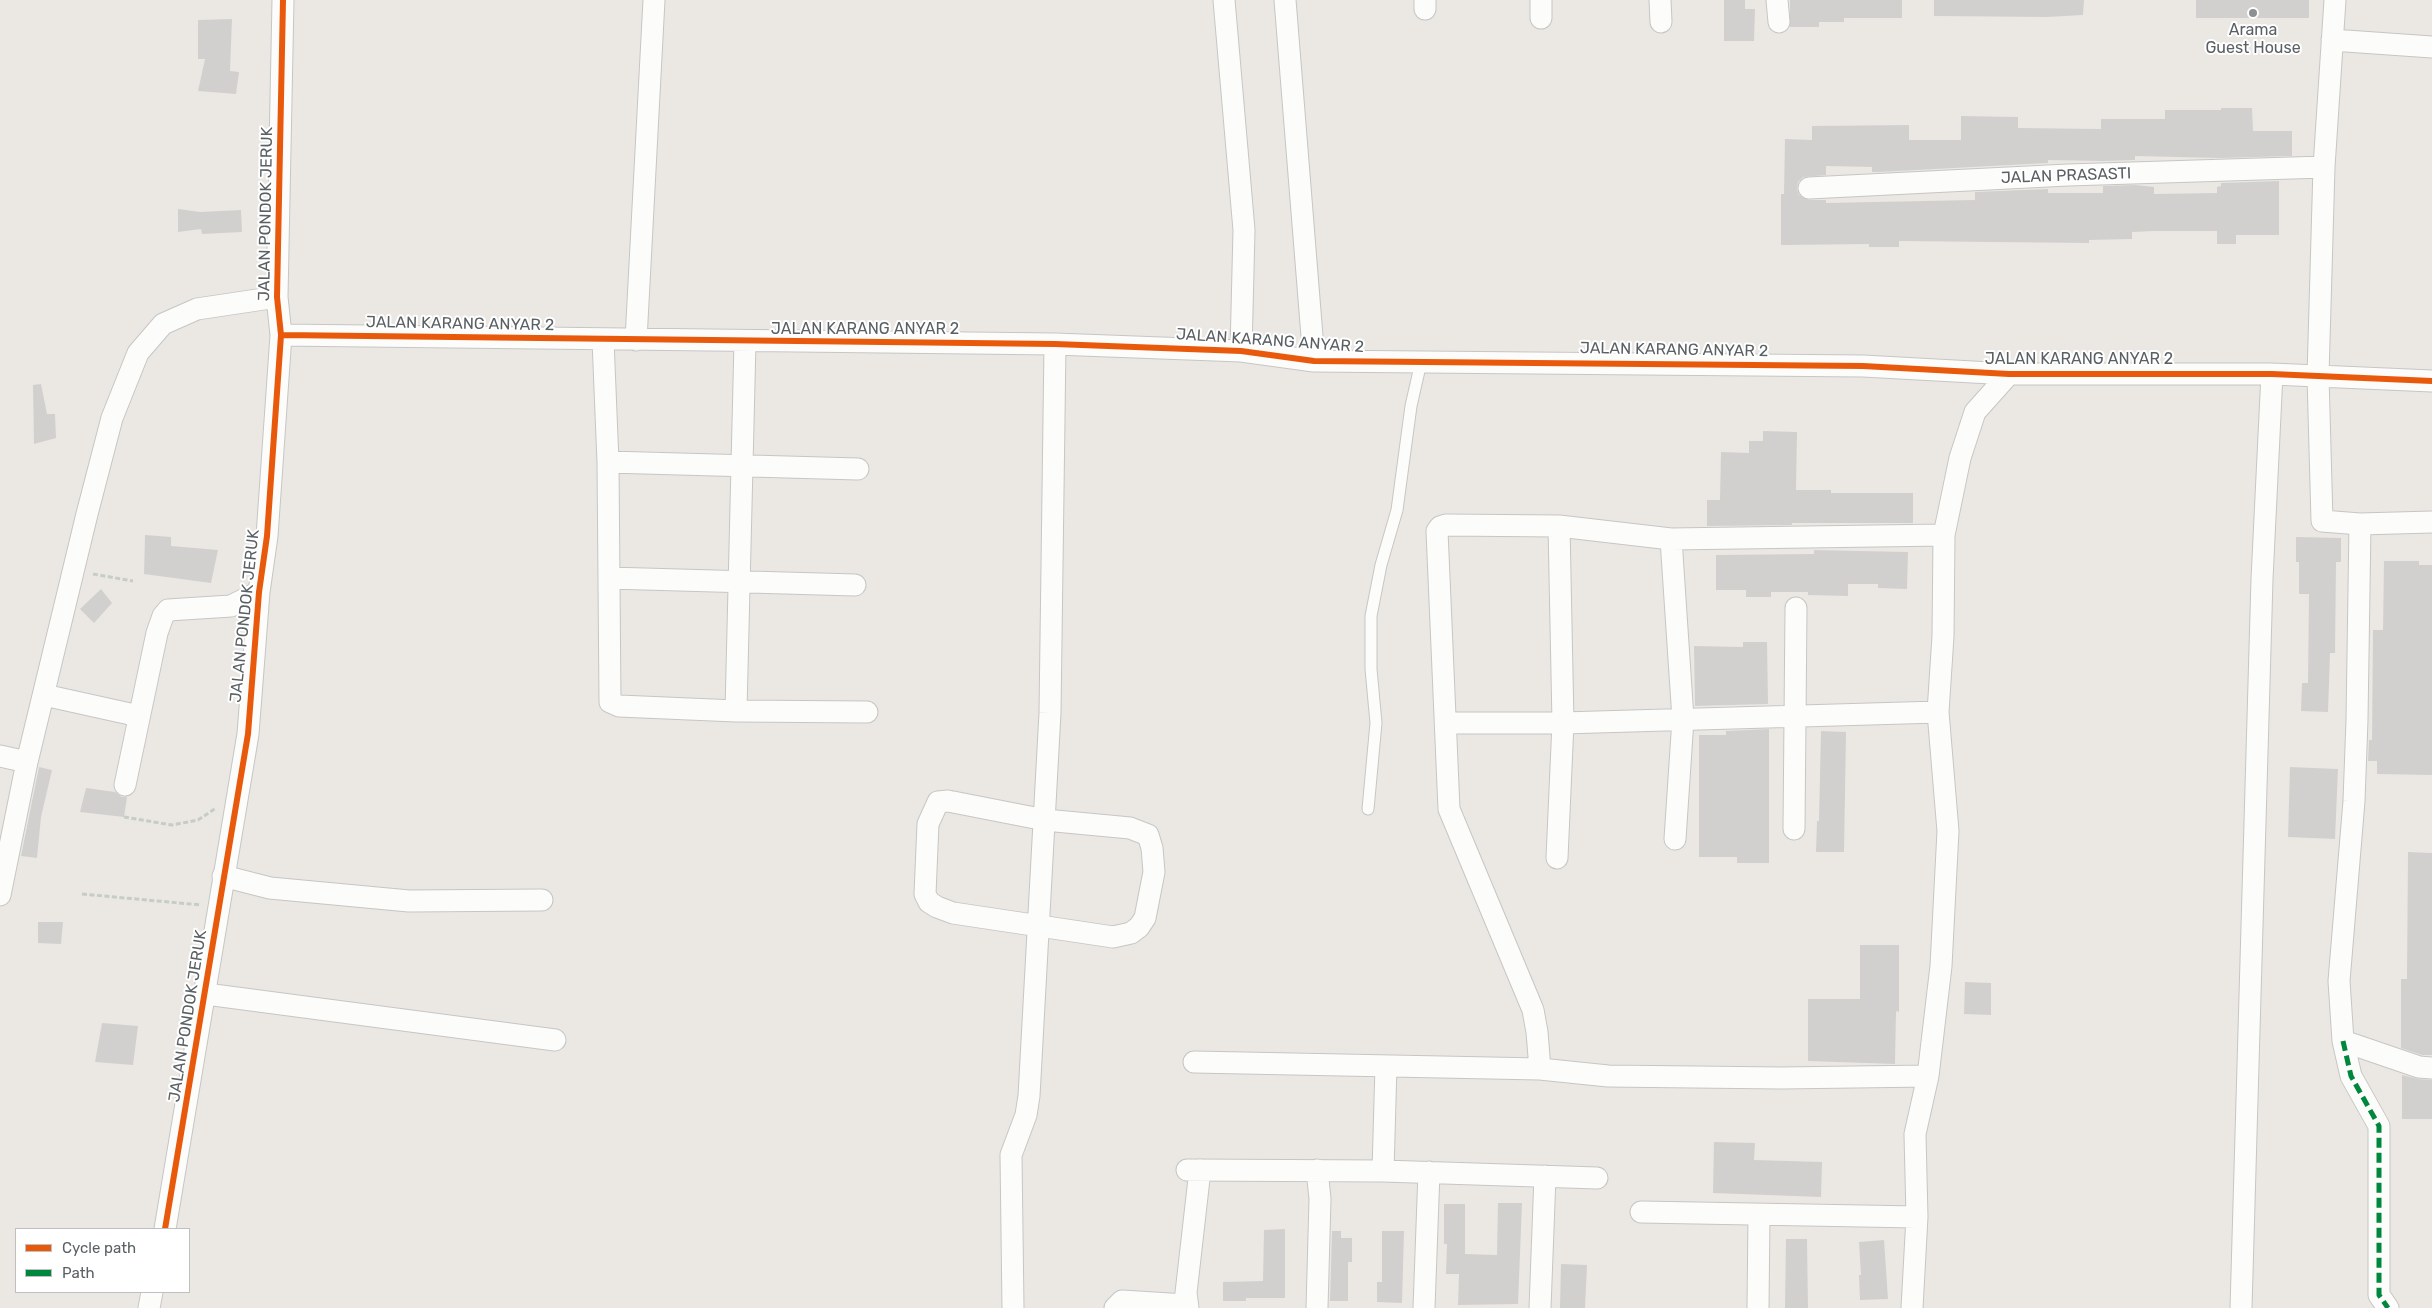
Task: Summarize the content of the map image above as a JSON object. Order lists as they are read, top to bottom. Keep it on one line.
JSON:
{"streets":{"street":["JALAN PRASASTI","JALAN PONDOK JERUK","JALAN KARANG ANYAR 2"]},"crossings":[["JALAN PONDOK JERUK","JALAN KARANG ANYAR 2"]],"places":["Arama Guest House"],"legend":["Cycle path","Path"]}
